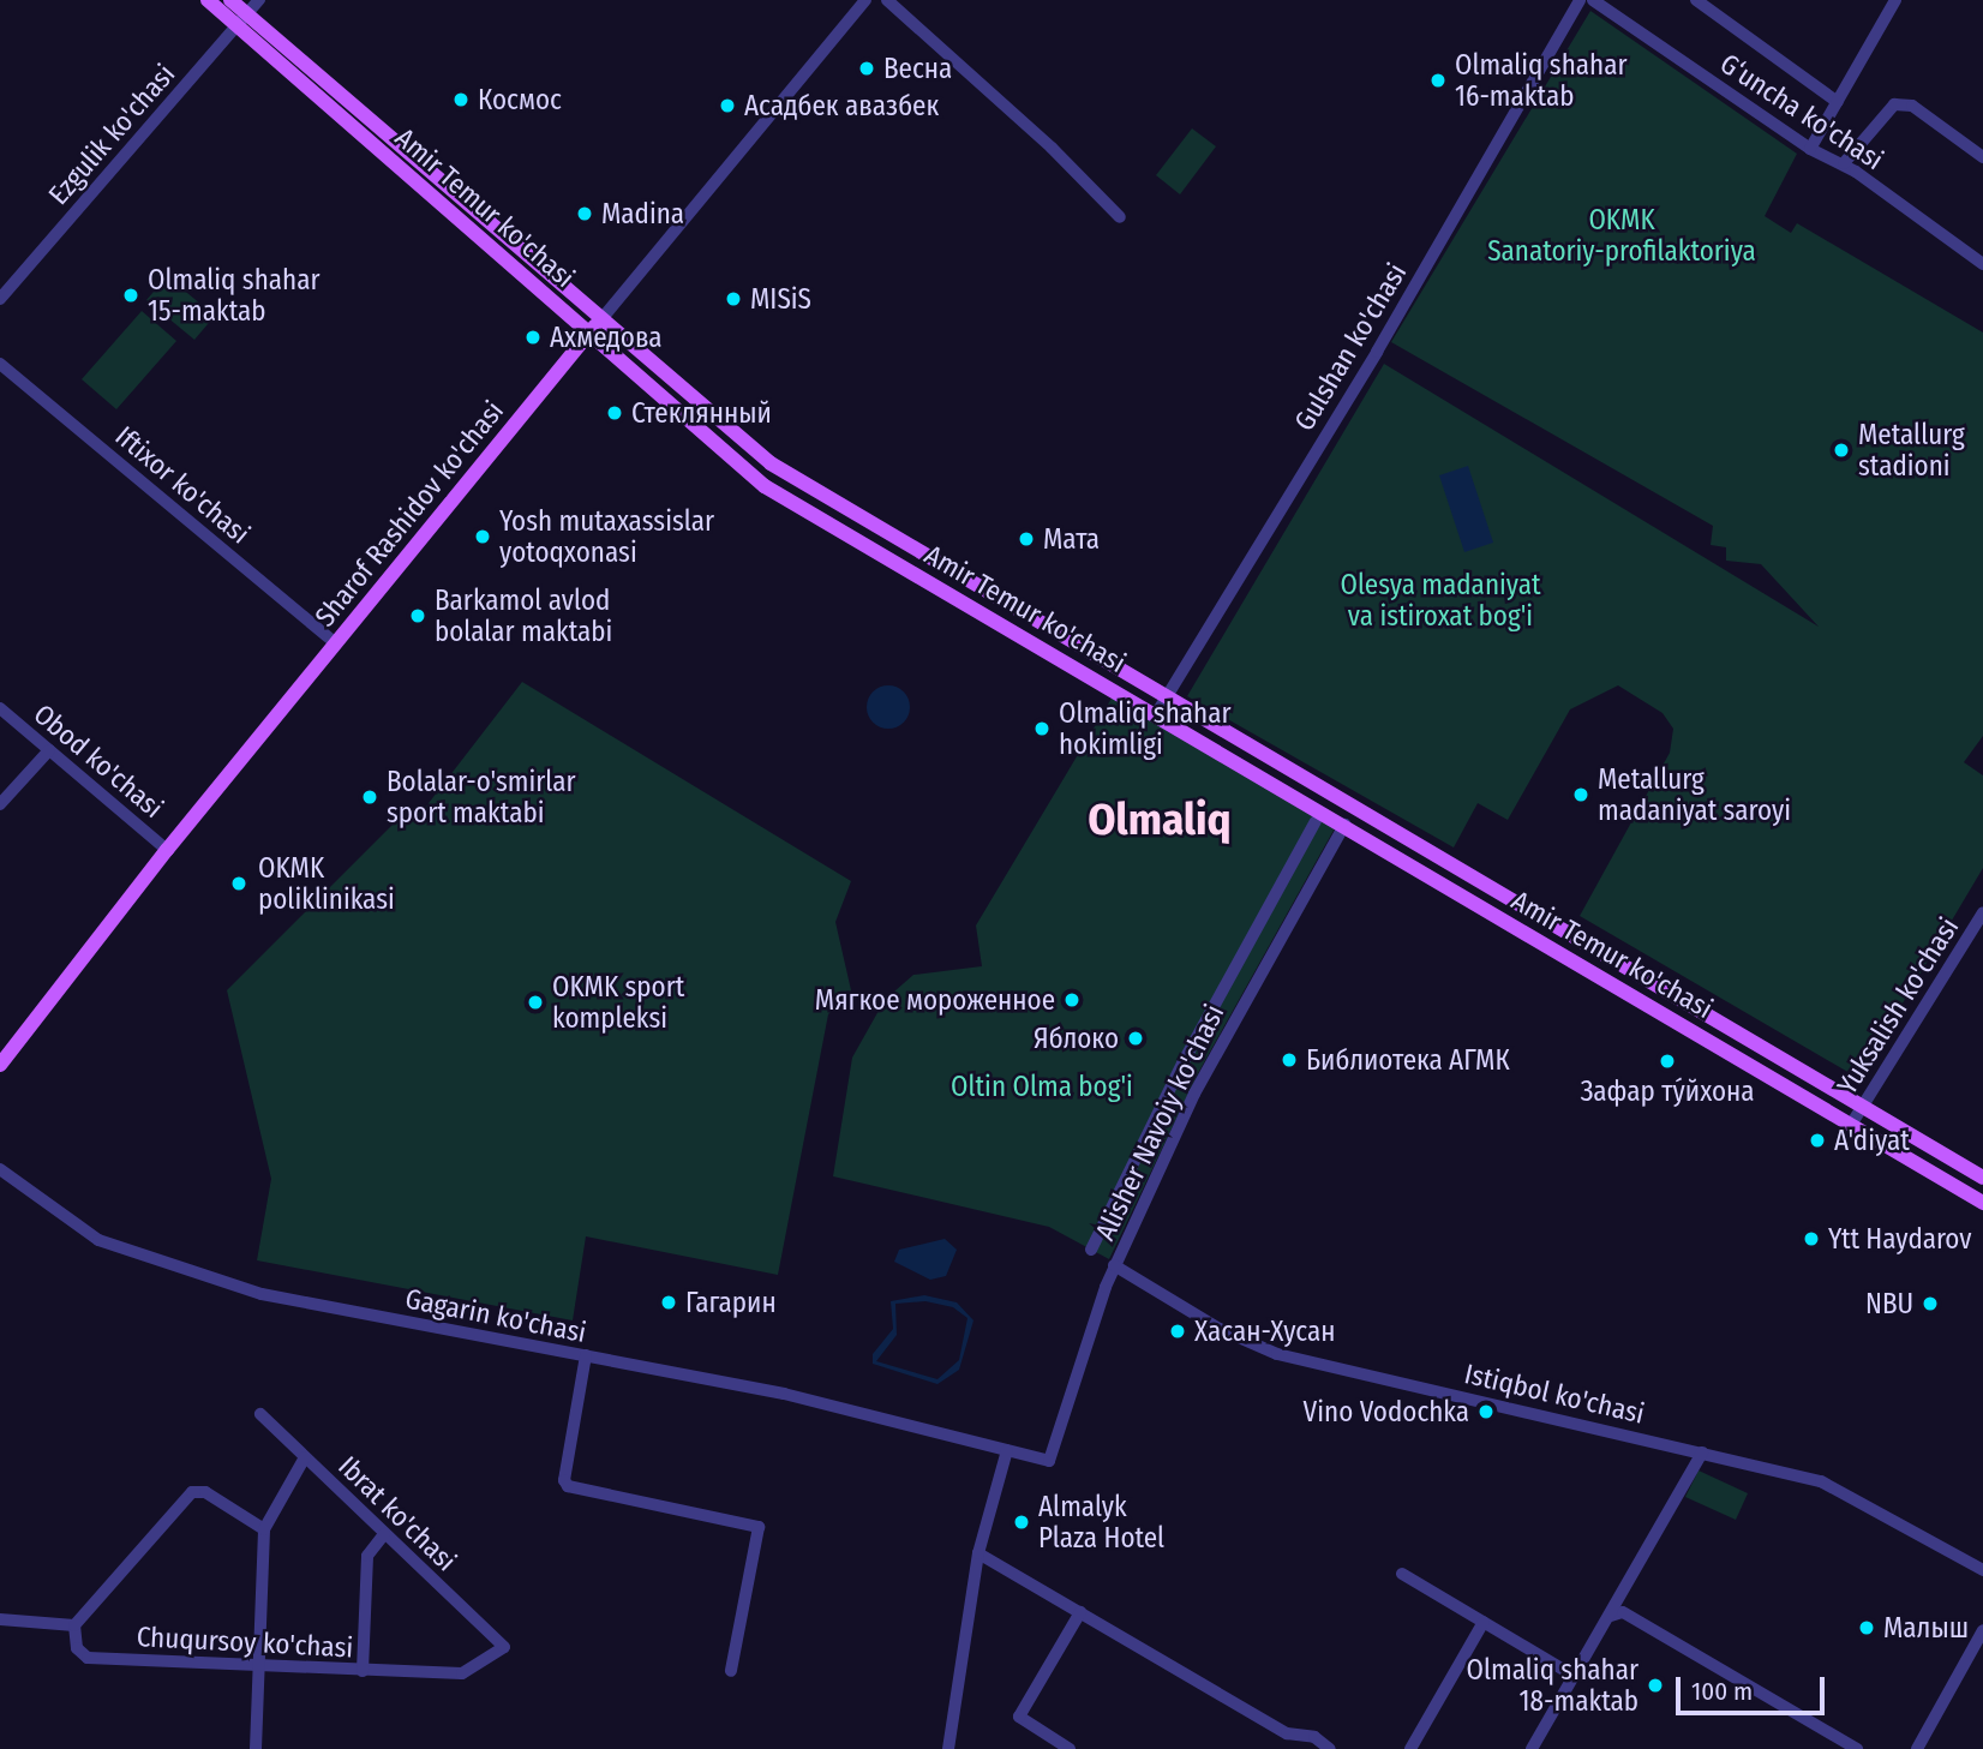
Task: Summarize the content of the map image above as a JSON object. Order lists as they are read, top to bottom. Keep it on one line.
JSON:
{"streets":{"main road":["Amir Temur ko'chasi","Sharof Rashidov ko'chasi"],"street":["G‘uncha ko'chasi","Ezgulik ko'chasi","Gulshan ko'chasi","Iftixor ko'chasi","Obod ko'chasi","Yuksalish ko'chasi","Alisher Navoiy ko'chasi","Gagarin ko'chasi","Istiqbol ko'chasi","Ibrat ko'chasi","Chuqursoy ko'chasi"]},"crossings":[["Ezgulik ko'chasi","Amir Temur ko'chasi"],["Amir Temur ko'chasi","Gulshan ko'chasi"],["Amir Temur ko'chasi","Sharof Rashidov ko'chasi"],["Amir Temur ko'chasi","Yuksalish ko'chasi"],["Amir Temur ko'chasi","Alisher Navoiy ko'chasi"],["Iftixor ko'chasi","Sharof Rashidov ko'chasi"],["Sharof Rashidov ko'chasi","Obod ko'chasi"],["Alisher Navoiy ko'chasi","Gagarin ko'chasi"],["Alisher Navoiy ko'chasi","Istiqbol ko'chasi"],["Ibrat ko'chasi","Chuqursoy ko'chasi"]],"districts":["Olmaliq"],"parks":["OKMK Sanatoriy-profilaktoriya","Olesya madaniyat va istiroxat bog'i","Oltin Olma bog'i"],"places":["Весна","Olmaliq shahar 16-maktab","Космос","Асадбек авазбек","Madina","Olmaliq shahar 15-maktab","MISiS","Ахмедова","Стеклянный","Metallurg stadioni","Yosh mutaxassislar yotoqxonasi","Мата","Barkamol avlod bolalar maktabi","Olmaliq shahar hokimligi","Metallurg madaniyat saroyi","Bolalar-o'smirlar sport maktabi","OKMK poliklinikasi","Мягкое мороженное","OKMK sport kompleksi","Яблоко","Библиотека АГМК","Зафар тýйхона","A'diyat","Ytt Haydarov","Гагарин","NBU","Хасан-Хусан","Vino Vodochka","Almalyk Plaza Hotel","Малыш","Olmaliq shahar 18-maktab"],"scale_bar":"100 m"}
